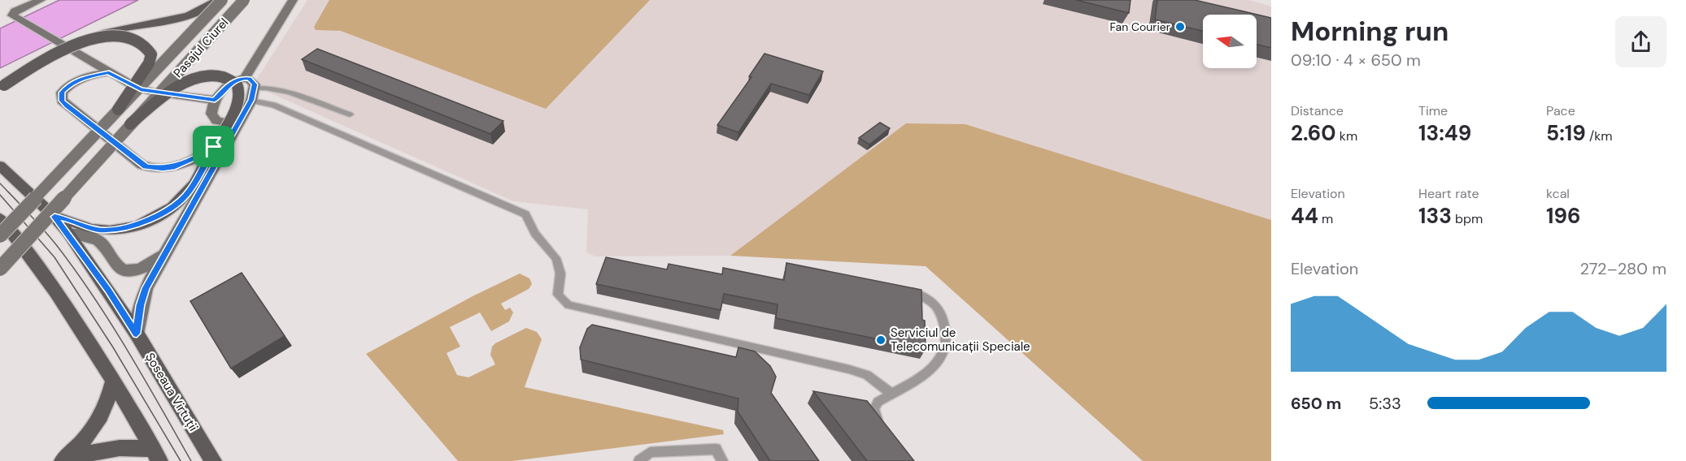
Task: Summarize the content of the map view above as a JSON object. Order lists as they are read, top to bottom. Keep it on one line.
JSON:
{"streets":{"main road":["Pasajul Ciurel","Șoseaua Virtuții"]},"places":["Fan Courier","Serviciul de Telecomunicații Speciale"],"north":"left","page":{"heading":["Morning run","09:10 · 4 × 650 m"],"stats":[["Distance","2.60 km"],["Time","13:49"],["Pace","5:19 /km"],["Elevation","44 m"],["Heart rate","133 bpm"],["kcal","196"]],"chart":["Elevation","272–280 m"],"list":[{"name":"650 m","note":"5:33"}]}}
